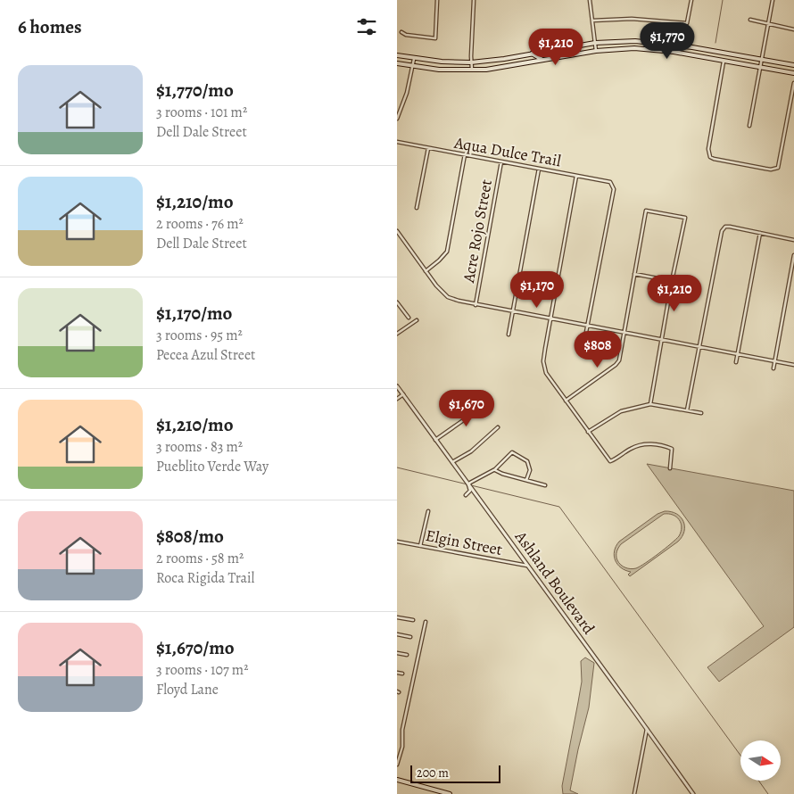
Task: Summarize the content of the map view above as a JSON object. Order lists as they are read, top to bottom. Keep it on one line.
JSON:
{"streets":{"street":["Aqua Dulce Trail","Acre Rojo Street","Elgin Street","Ashland Boulevard"]},"crossings":[["Aqua Dulce Trail","Acre Rojo Street"],["Elgin Street","Ashland Boulevard"]],"scale_bar":"200 m","north":"right","page":{"heading":"6 homes","price":["$1,770","$1,210","$1,170","$1,210","$808","$1,670"],"list":[{"name":"$1,770/mo","note":"3 rooms · 101 m² · Dell Dale Street"},{"name":"$1,210/mo","note":"2 rooms · 76 m² · Dell Dale Street"},{"name":"$1,170/mo","note":"3 rooms · 95 m² · Pecea Azul Street"},{"name":"$1,210/mo","note":"3 rooms · 83 m² · Pueblito Verde Way"},{"name":"$808/mo","note":"2 rooms · 58 m² · Roca Rigida Trail"},{"name":"$1,670/mo","note":"3 rooms · 107 m² · Floyd Lane"}],"scale":"200 m"}}
